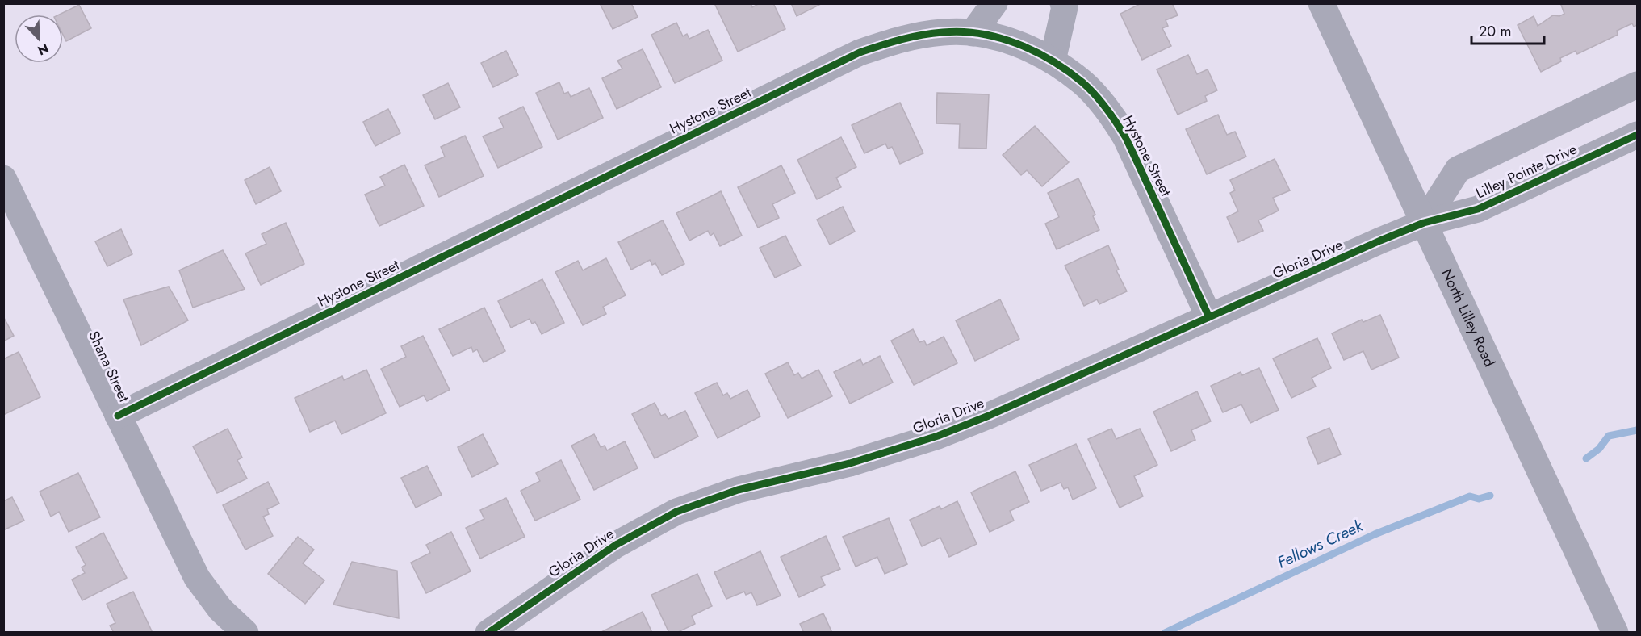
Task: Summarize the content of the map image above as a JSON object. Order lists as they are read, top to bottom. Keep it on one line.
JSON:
{"streets":{"street":["Hystone Street","Lilley Pointe Drive","Gloria Drive","North Lilley Road","Shana Street"]},"crossings":[["Hystone Street","Gloria Drive"],["Hystone Street","Shana Street"],["Lilley Pointe Drive","Gloria Drive"],["Lilley Pointe Drive","North Lilley Road"],["Gloria Drive","North Lilley Road"]],"water":["Fellows Creek"],"scale_bar":"20 m","north":"bottom right"}
